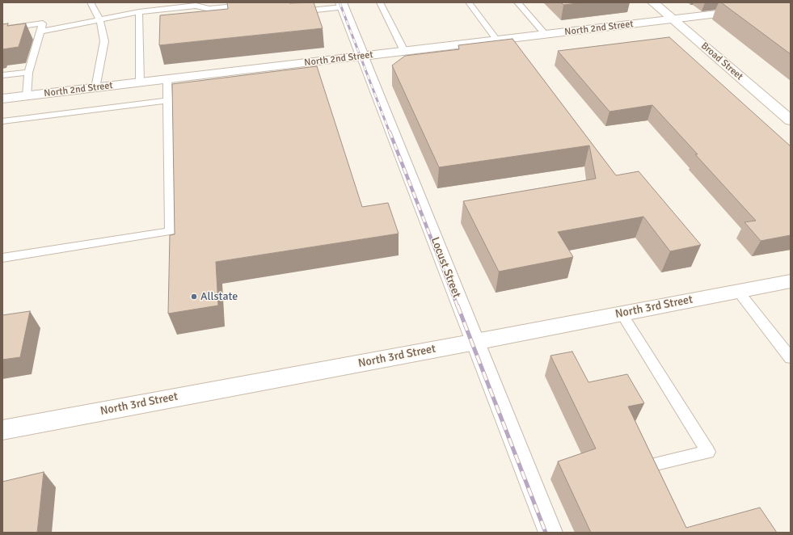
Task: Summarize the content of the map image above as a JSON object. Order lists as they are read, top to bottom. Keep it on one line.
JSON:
{"streets":{"street":["North 2nd Street","Broad Street","Locust Street","North 3rd Street"]},"crossings":[["North 2nd Street","Broad Street"],["North 2nd Street","Locust Street"],["Locust Street","North 3rd Street"]],"places":["Allstate"]}
